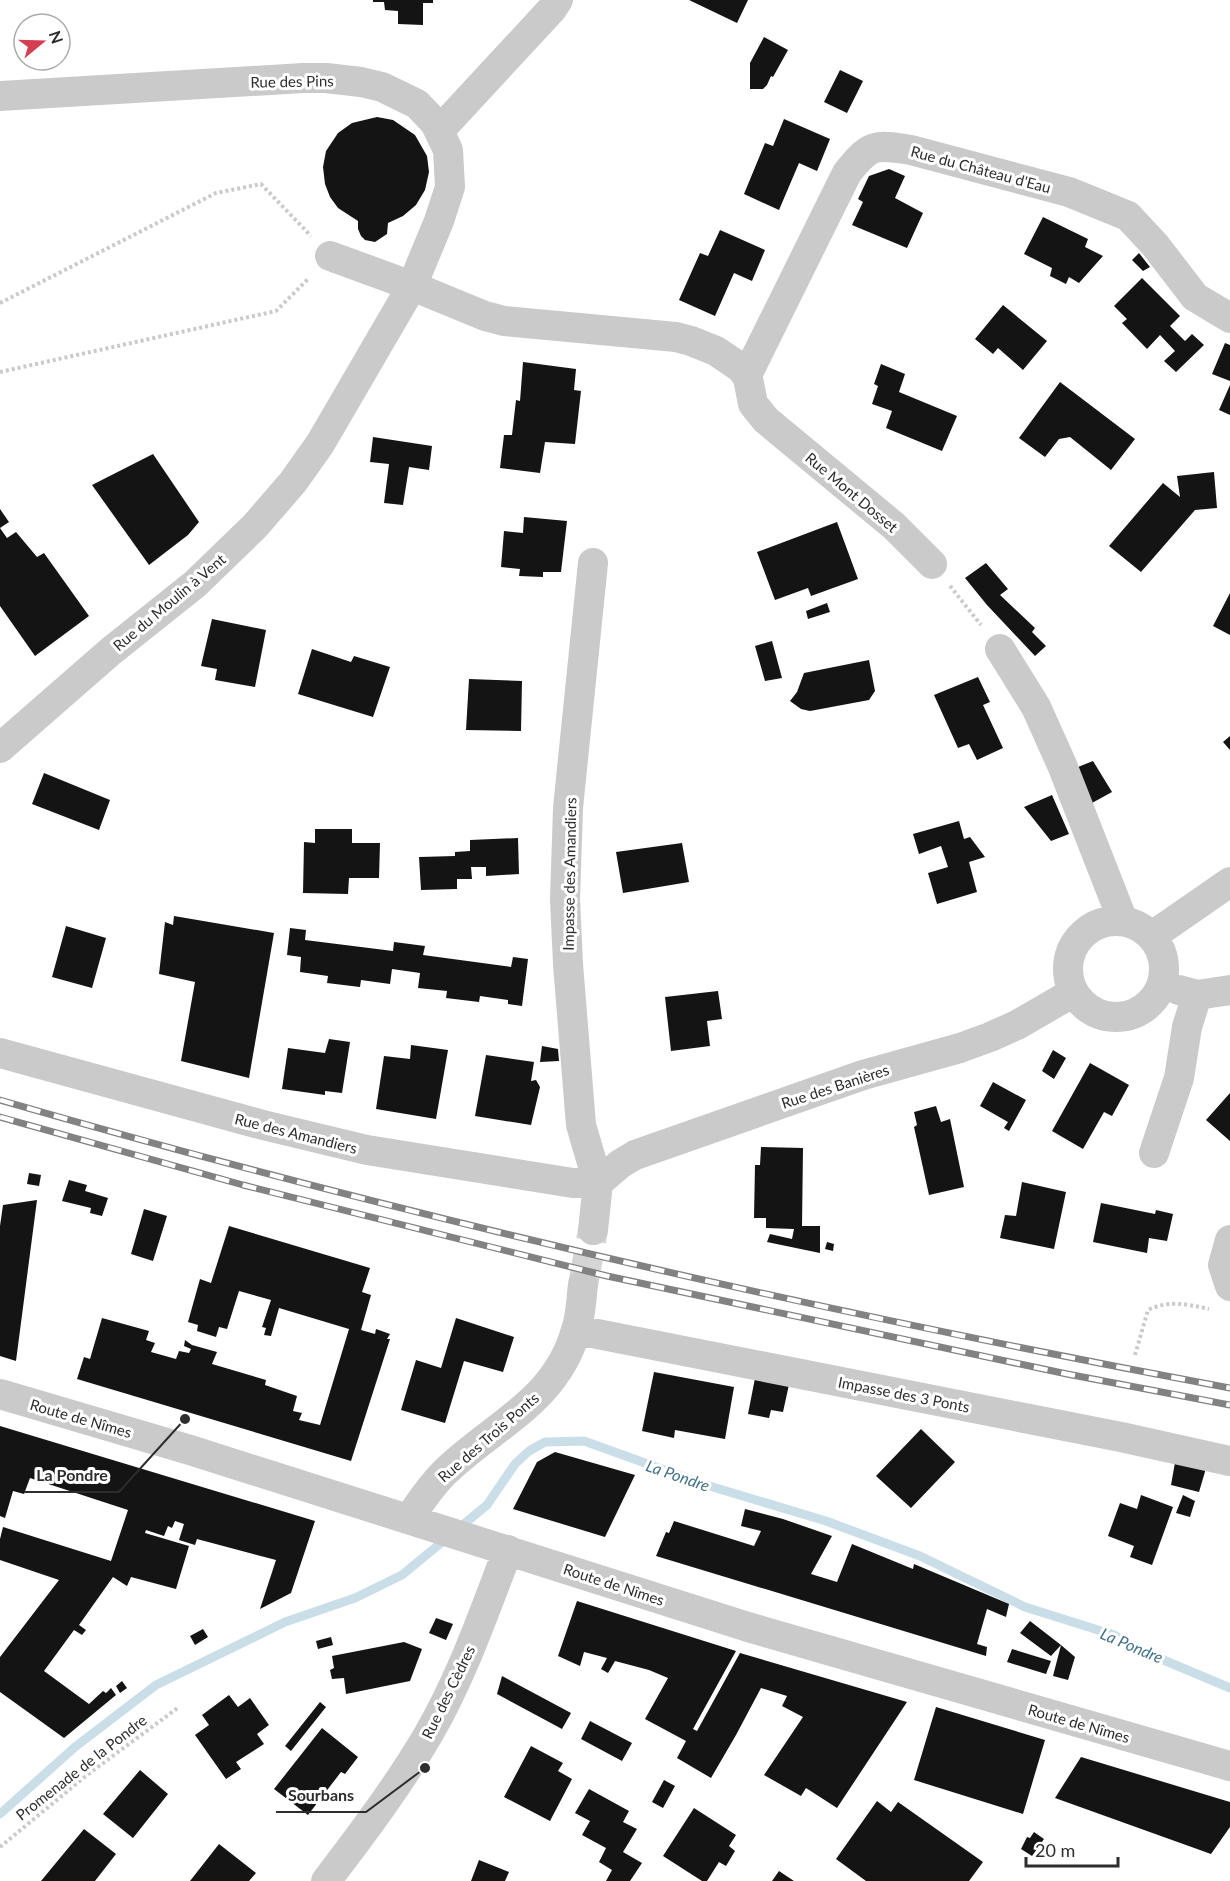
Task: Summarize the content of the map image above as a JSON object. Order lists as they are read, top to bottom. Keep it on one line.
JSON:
{"streets":{"street":["Rue des Pins","Rue du Château d'Eau","Rue Mont Dosset","Rue du Moulin à Vent","Impasse des Amandiers","Rue des Banières","Rue des Amandiers","Impasse des 3 Ponts","Route de Nîmes","Rue des Trois Ponts","Rue des Cèdres"],"path":["Promenade de la Pondre"]},"crossings":[["Rue des Pins","Rue du Moulin à Vent"],["Rue du Château d'Eau","Rue Mont Dosset"],["Impasse des Amandiers","Rue des Banières"],["Impasse des Amandiers","Rue des Amandiers"],["Rue des Banières","Rue des Amandiers"],["Impasse des 3 Ponts","Rue des Trois Ponts"],["Route de Nîmes","Rue des Trois Ponts"],["Route de Nîmes","Rue des Cèdres"]],"water":["La Pondre"],"places":["La Pondre","Sourbans"],"scale_bar":"20 m","north":"right"}
